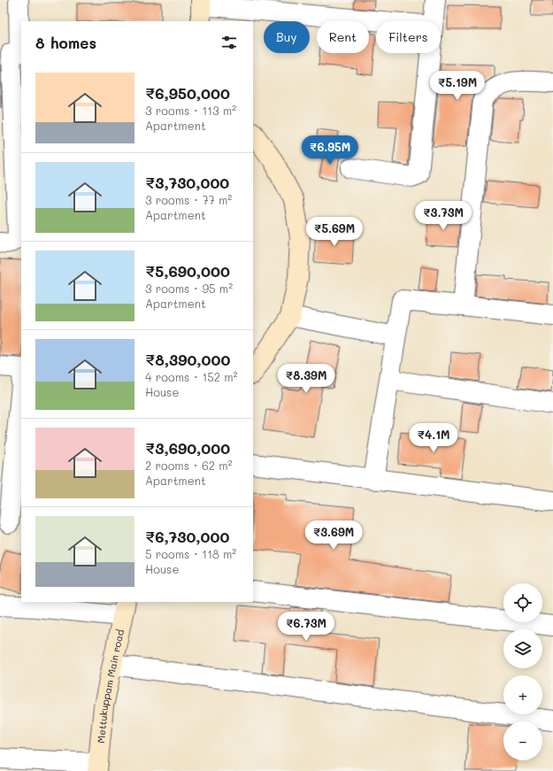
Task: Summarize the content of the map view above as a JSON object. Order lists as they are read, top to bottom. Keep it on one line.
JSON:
{"streets":{"main road":["Mettukuppam Main road"]},"page":{"chip":["Buy","Rent","Filters"],"heading":"8 homes","list":[{"name":"₹6,950,000","note":"3 rooms · 113 m² · Apartment"},{"name":"₹3,730,000","note":"3 rooms · 77 m² · Apartment"},{"name":"₹5,690,000","note":"3 rooms · 95 m² · Apartment"},{"name":"₹8,390,000","note":"4 rooms · 152 m² · House"},{"name":"₹3,690,000","note":"2 rooms · 62 m² · Apartment"},{"name":"₹6,730,000","note":"5 rooms · 118 m² · House"}],"price":["₹5.19M","₹6.95M","₹3.73M","₹5.69M","₹8.39M","₹4.1M","₹3.69M","₹6.73M"],"map_buttons":["+","−"]}}
